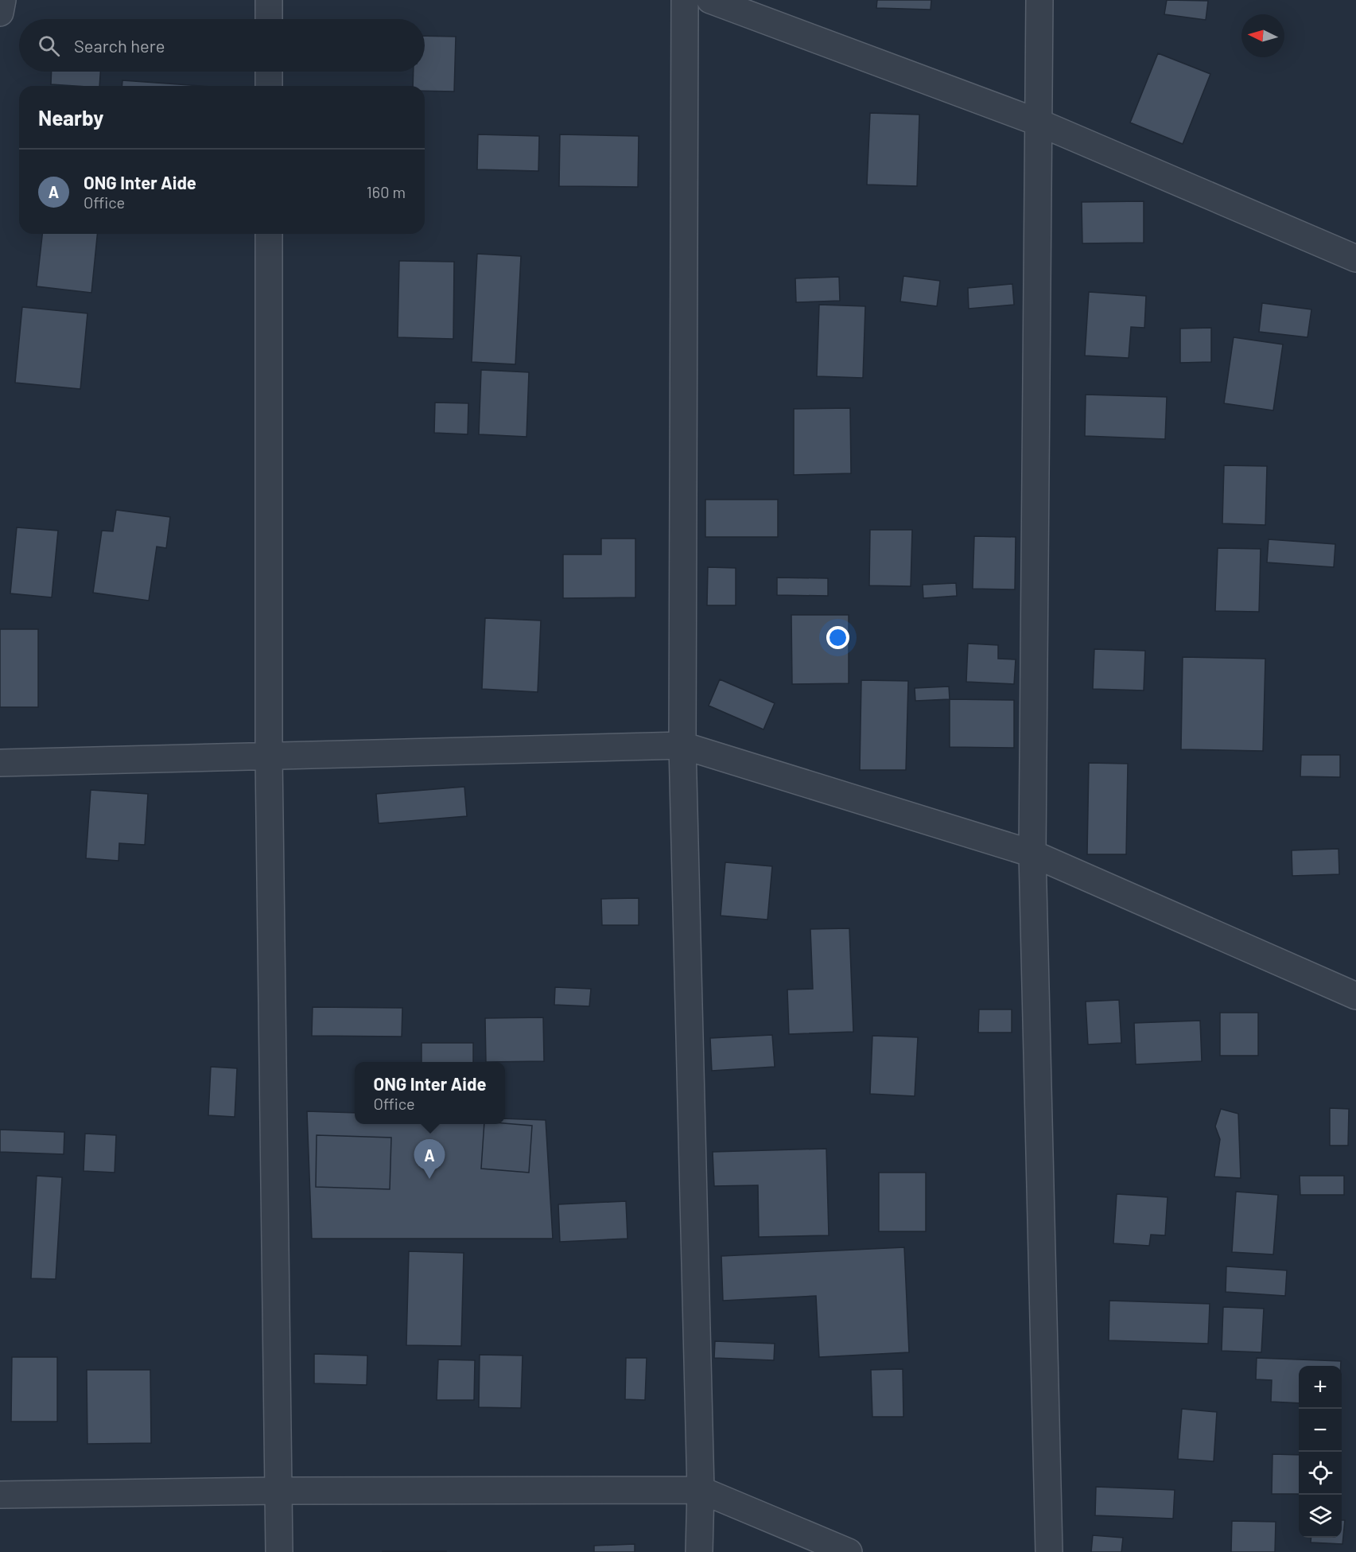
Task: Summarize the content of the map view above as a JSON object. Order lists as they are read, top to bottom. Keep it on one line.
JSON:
{"north":"left","page":{"search":"Search here","heading":"Nearby","list":[{"mark":"A","name":"ONG Inter Aide","note":"Office","value":"160 m"}],"popup":["ONG Inter Aide","Office"],"pins":"A","map_buttons":["+","−"]}}
